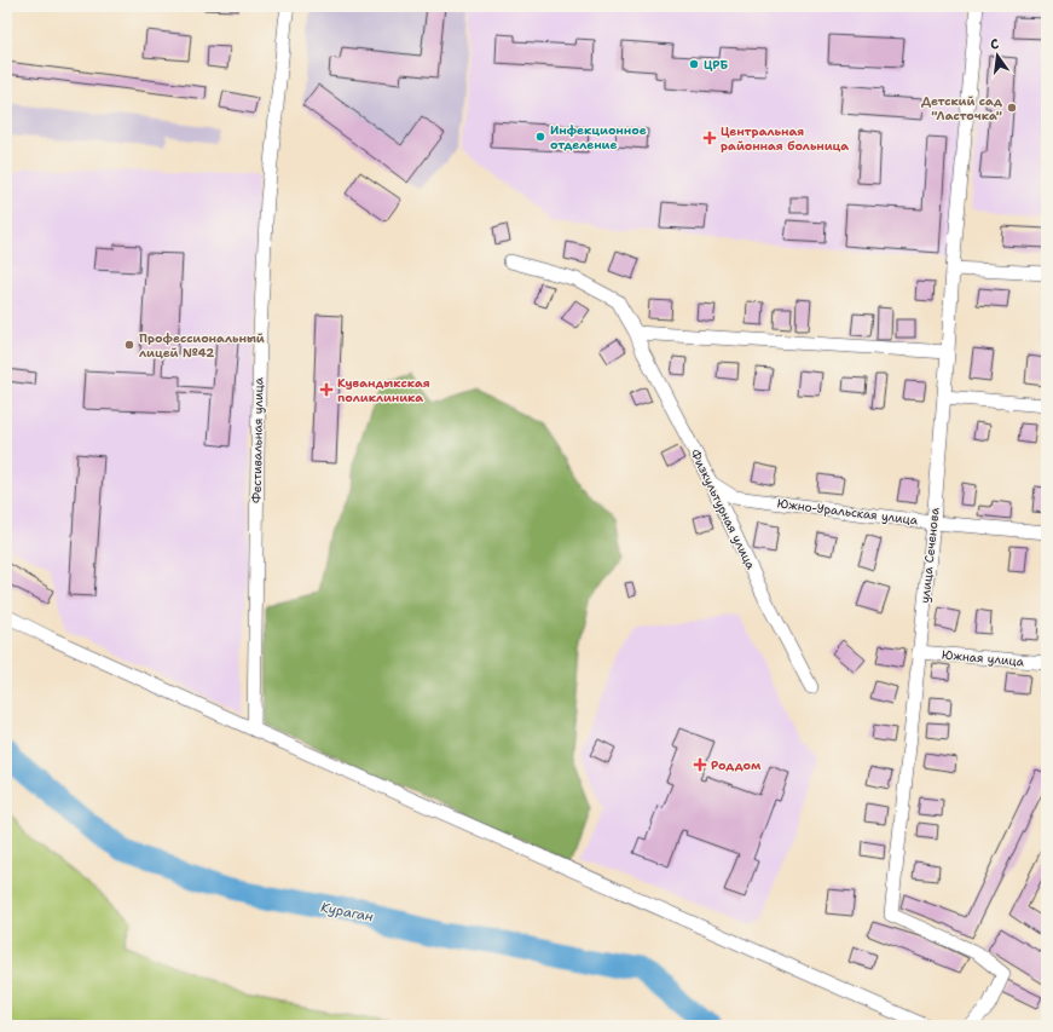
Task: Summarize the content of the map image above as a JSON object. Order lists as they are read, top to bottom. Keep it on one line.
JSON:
{"streets":{"street":["Фестивальная улица","Физкультурная улица","Южно-Уральская улица","улица Сеченова","Южная улица"]},"crossings":[["Физкультурная улица","Южно-Уральская улица"],["Южно-Уральская улица","улица Сеченова"],["улица Сеченова","Южная улица"]],"water":["Кураган"],"places":{"other":["ЦРБ","Детский сад \"Ласточка\"","Инфекционное отделение","Профессиональный лицей №42"],"health":["Центральная районная больница","Кувандыкская поликлиника","Роддом"]},"north":"top"}
